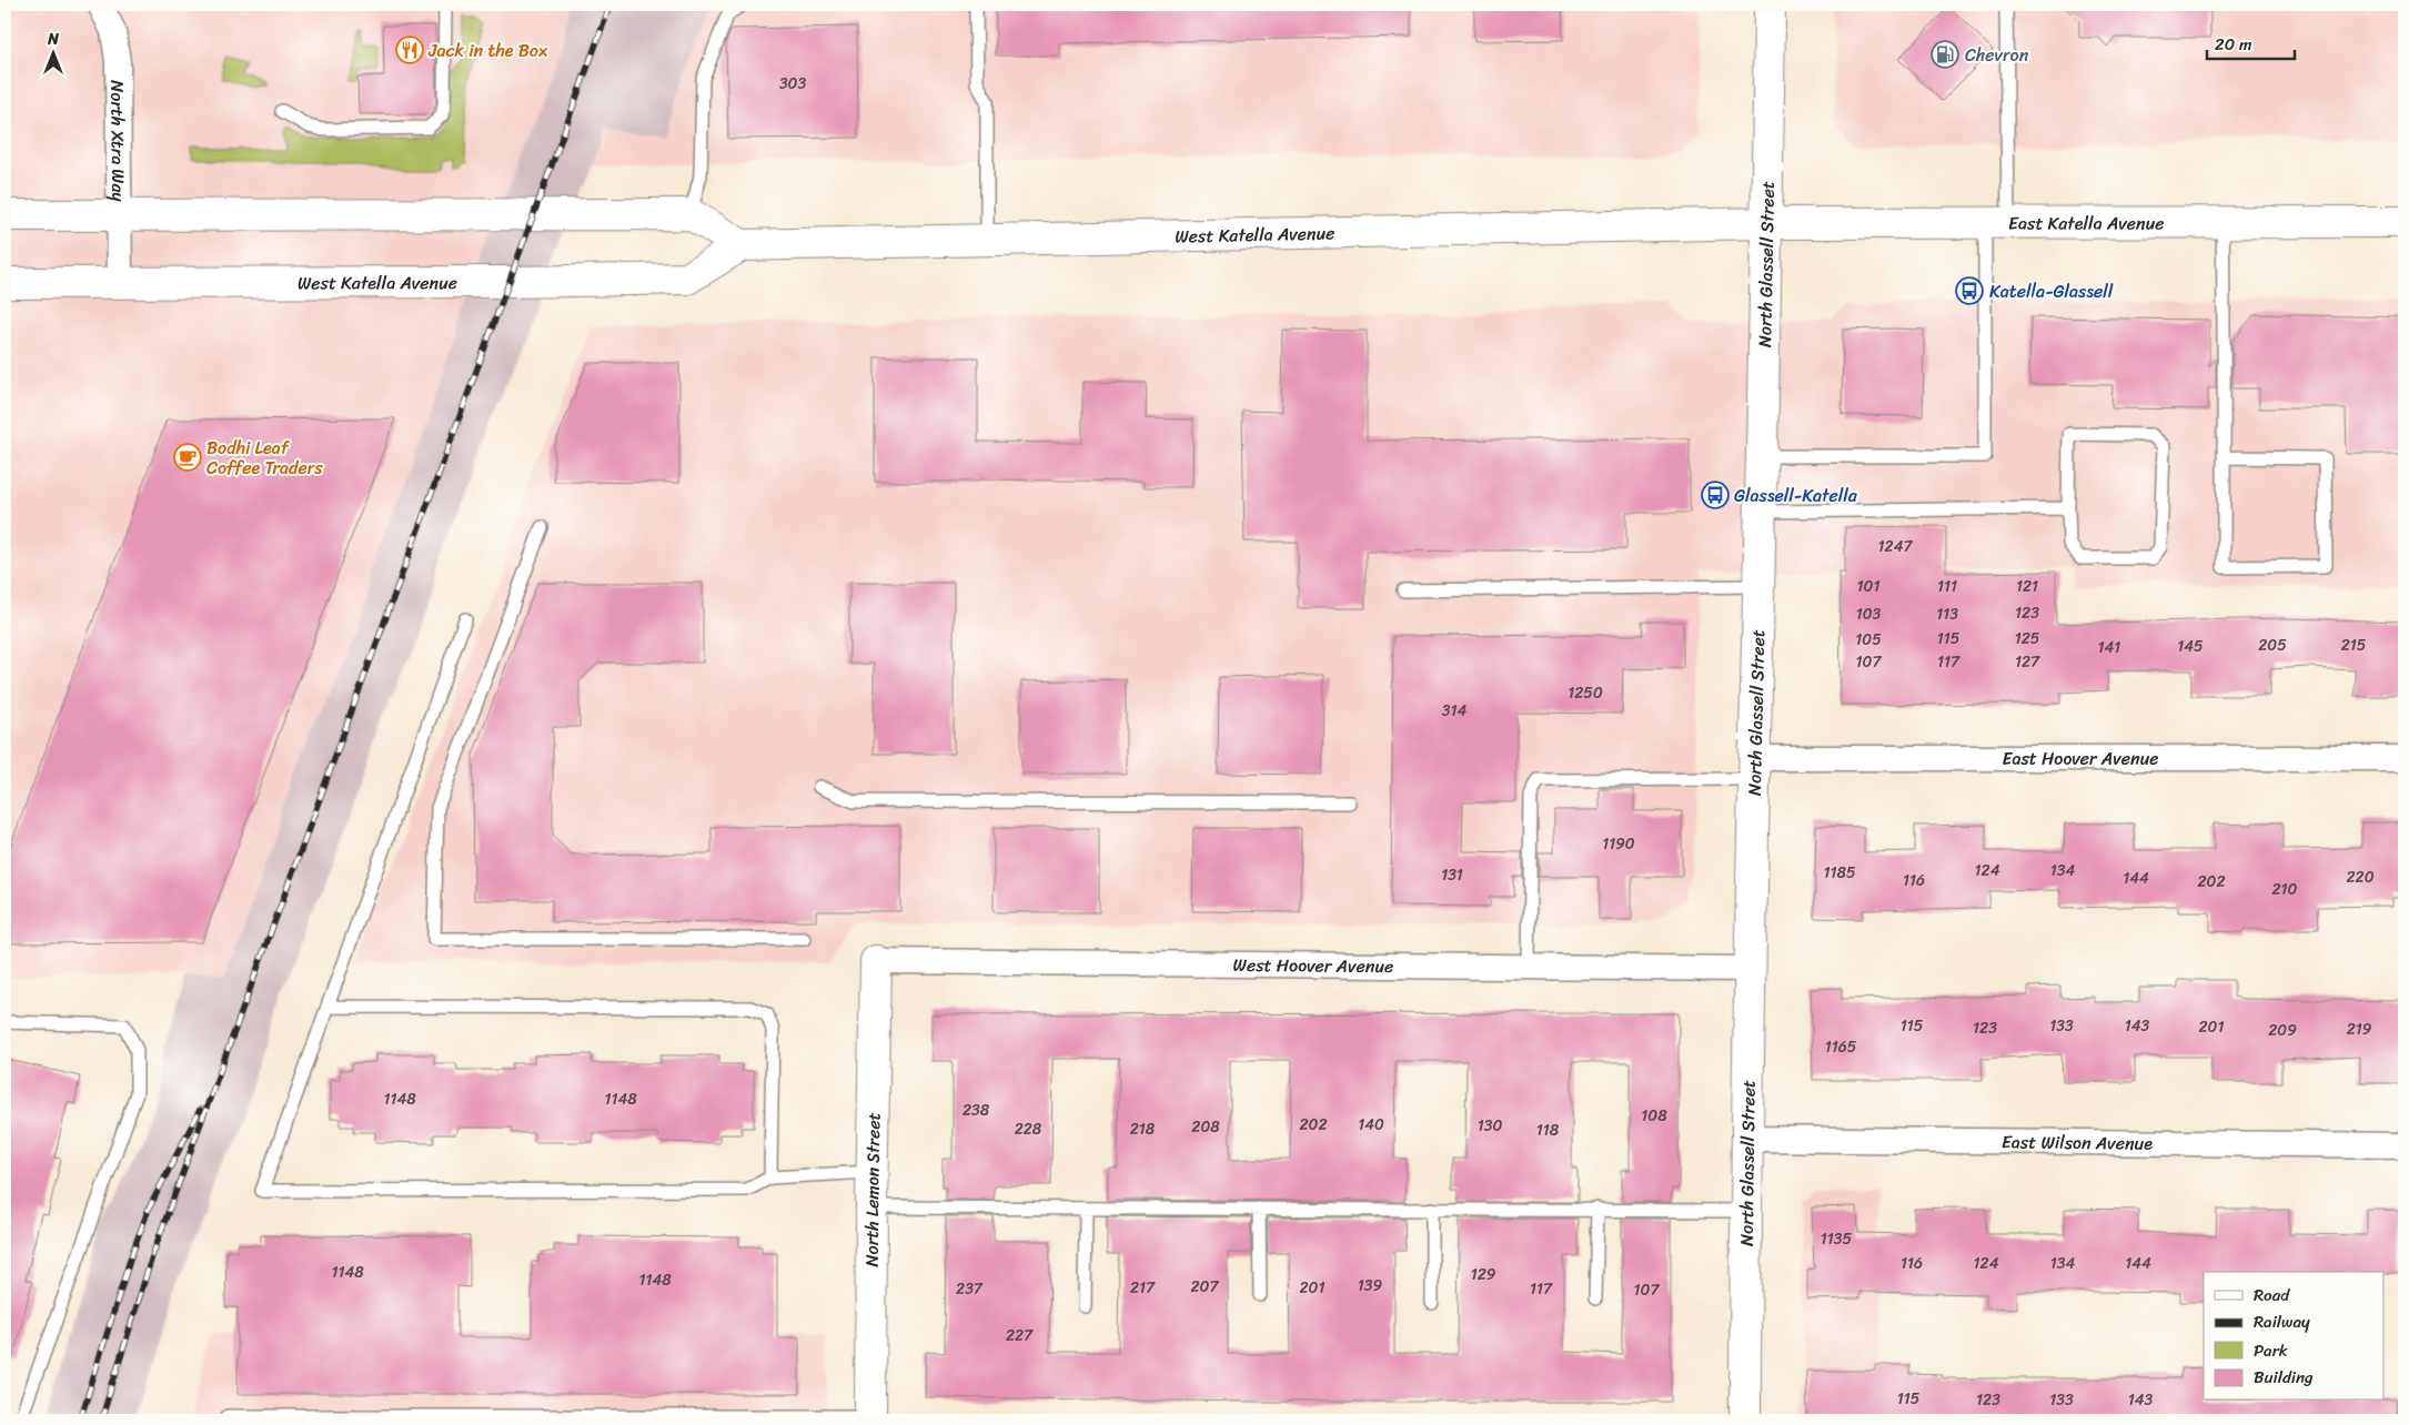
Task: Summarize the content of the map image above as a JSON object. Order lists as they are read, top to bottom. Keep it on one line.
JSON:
{"streets":{"main road":["East Katella Avenue","West Katella Avenue","North Glassell Street","North Lemon Street"],"street":["North Xtra Way","East Hoover Avenue","West Hoover Avenue","East Wilson Avenue"]},"crossings":[["North Xtra Way","West Katella Avenue"],["East Katella Avenue","West Katella Avenue"],["East Katella Avenue","North Glassell Street"],["West Katella Avenue","North Glassell Street"],["North Glassell Street","East Hoover Avenue"],["North Glassell Street","West Hoover Avenue"],["North Glassell Street","East Wilson Avenue"],["West Hoover Avenue","North Lemon Street"]],"places":{"restaurant":["Jack in the Box"],"fuel station":["Chevron"],"bus stop":["Katella-Glassell","Glassell-Katella"],"cafe":["Bodhi Leaf Coffee Traders"]},"house_numbers":["303","1247","101","111","121","123","103","113","115","125","105","205","215","145","141","107","117","127","1250","314","1190","124","134","1185","131","220","144","116","202","210","115","133","143","201","123","219","209","1165","1148","1148","238","108","202","140","130","208","228","218","118","1135","116","124","134","144","1148","129","1148","139","207","217","201","237","117","107","227","115","123","133","143"],"legend":["Road","Railway","Park","Building"],"scale_bar":"20 m","north":"top"}
